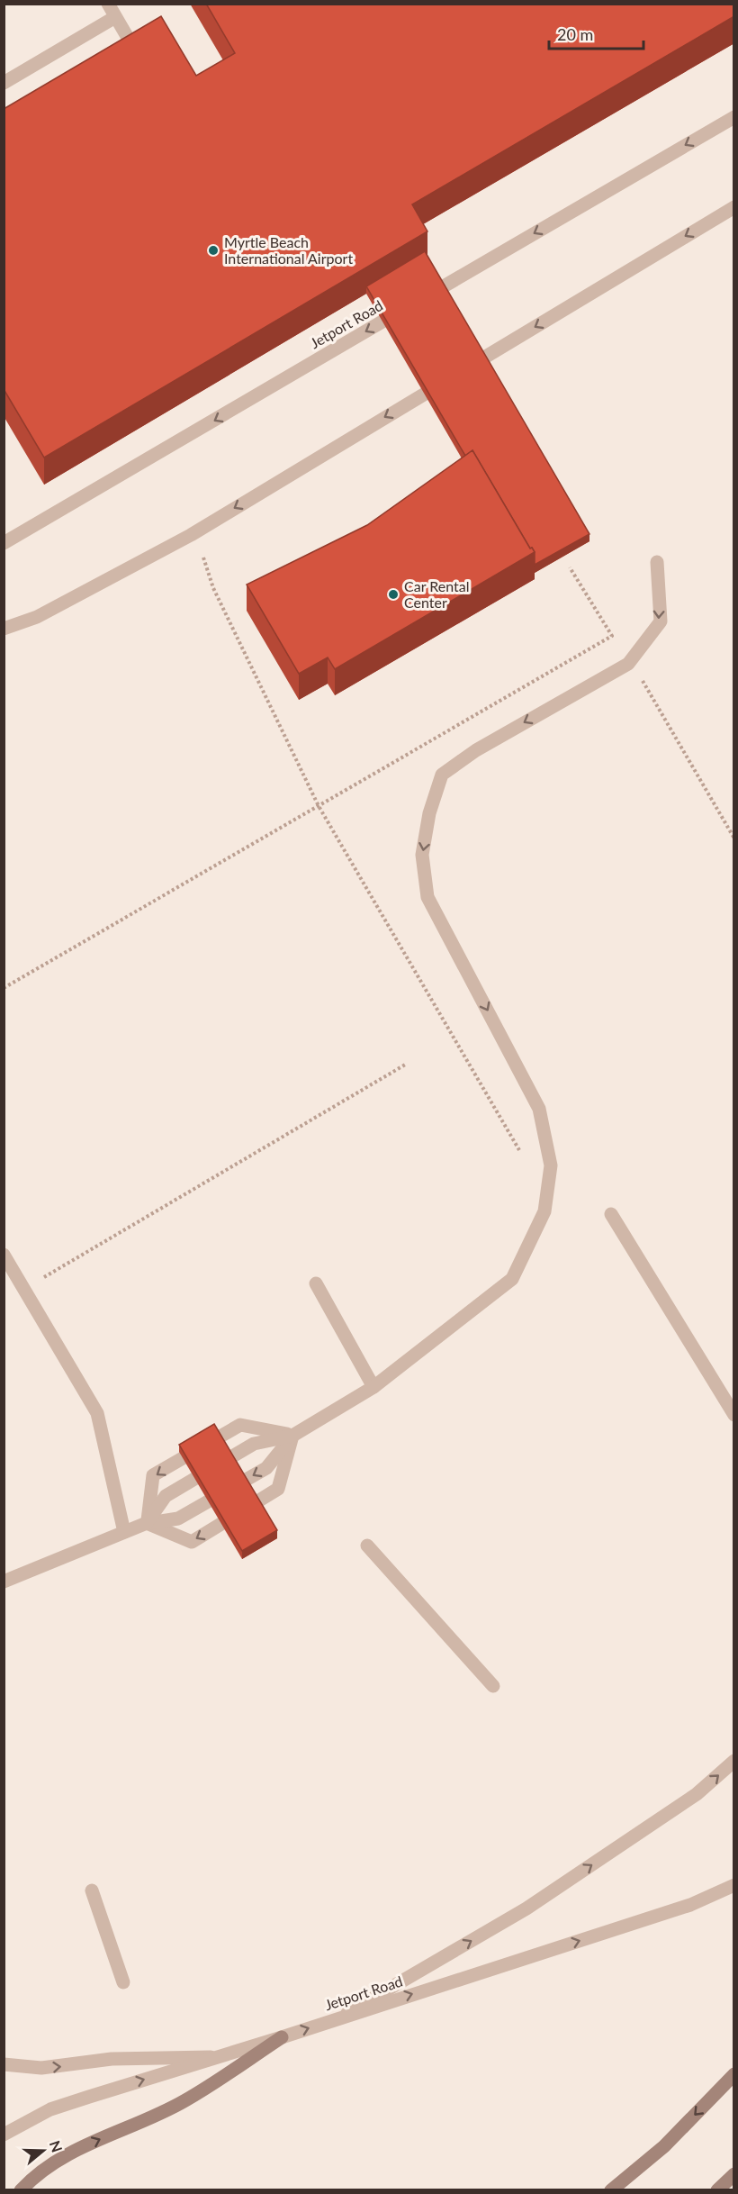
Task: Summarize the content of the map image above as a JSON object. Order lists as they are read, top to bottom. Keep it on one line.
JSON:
{"streets":{"street":["Jetport Road"]},"places":["Myrtle Beach International Airport","Car Rental Center"],"scale_bar":"20 m","north":"right"}
